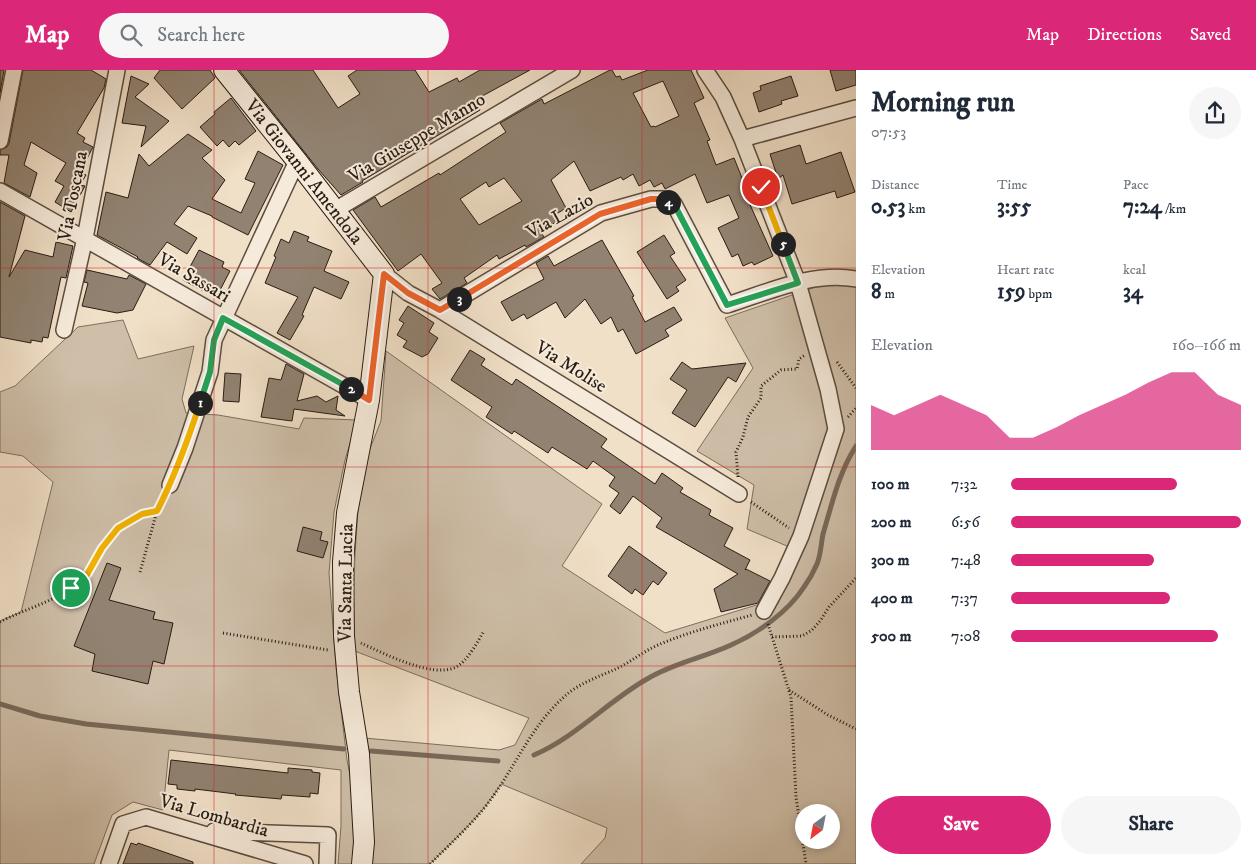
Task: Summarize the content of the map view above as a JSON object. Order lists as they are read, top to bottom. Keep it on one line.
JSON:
{"streets":{"street":["Via Giuseppe Manno","Via Giovanni Amendola","Via Toscana","Via Lazio","Via Sassari","Via Molise","Via Santa Lucia","Via Lombardia"]},"crossings":[["Via Giuseppe Manno","Via Giovanni Amendola"],["Via Giovanni Amendola","Via Molise"],["Via Giovanni Amendola","Via Santa Lucia"],["Via Toscana","Via Sassari"],["Via Lazio","Via Molise"],["Via Sassari","Via Santa Lucia"],["Via Molise","Via Santa Lucia"]],"north":"bottom left","page":{"header":"Map","search":"Search here","nav":["Map","Directions","Saved"],"heading":["Morning run","07:53"],"stats":[["Distance","0.53 km"],["Time","3:55"],["Pace","7:24 /km"],["Elevation","8 m"],["Heart rate","159 bpm"],["kcal","34"]],"pins":["4","5","3","2","1"],"chart":["Elevation","160–166 m"],"list":[{"name":"100 m","note":"7:32"},{"name":"200 m","note":"6:56"},{"name":"300 m","note":"7:48"},{"name":"400 m","note":"7:37"},{"name":"500 m","note":"7:08"}],"buttons":["Save","Share"]}}
